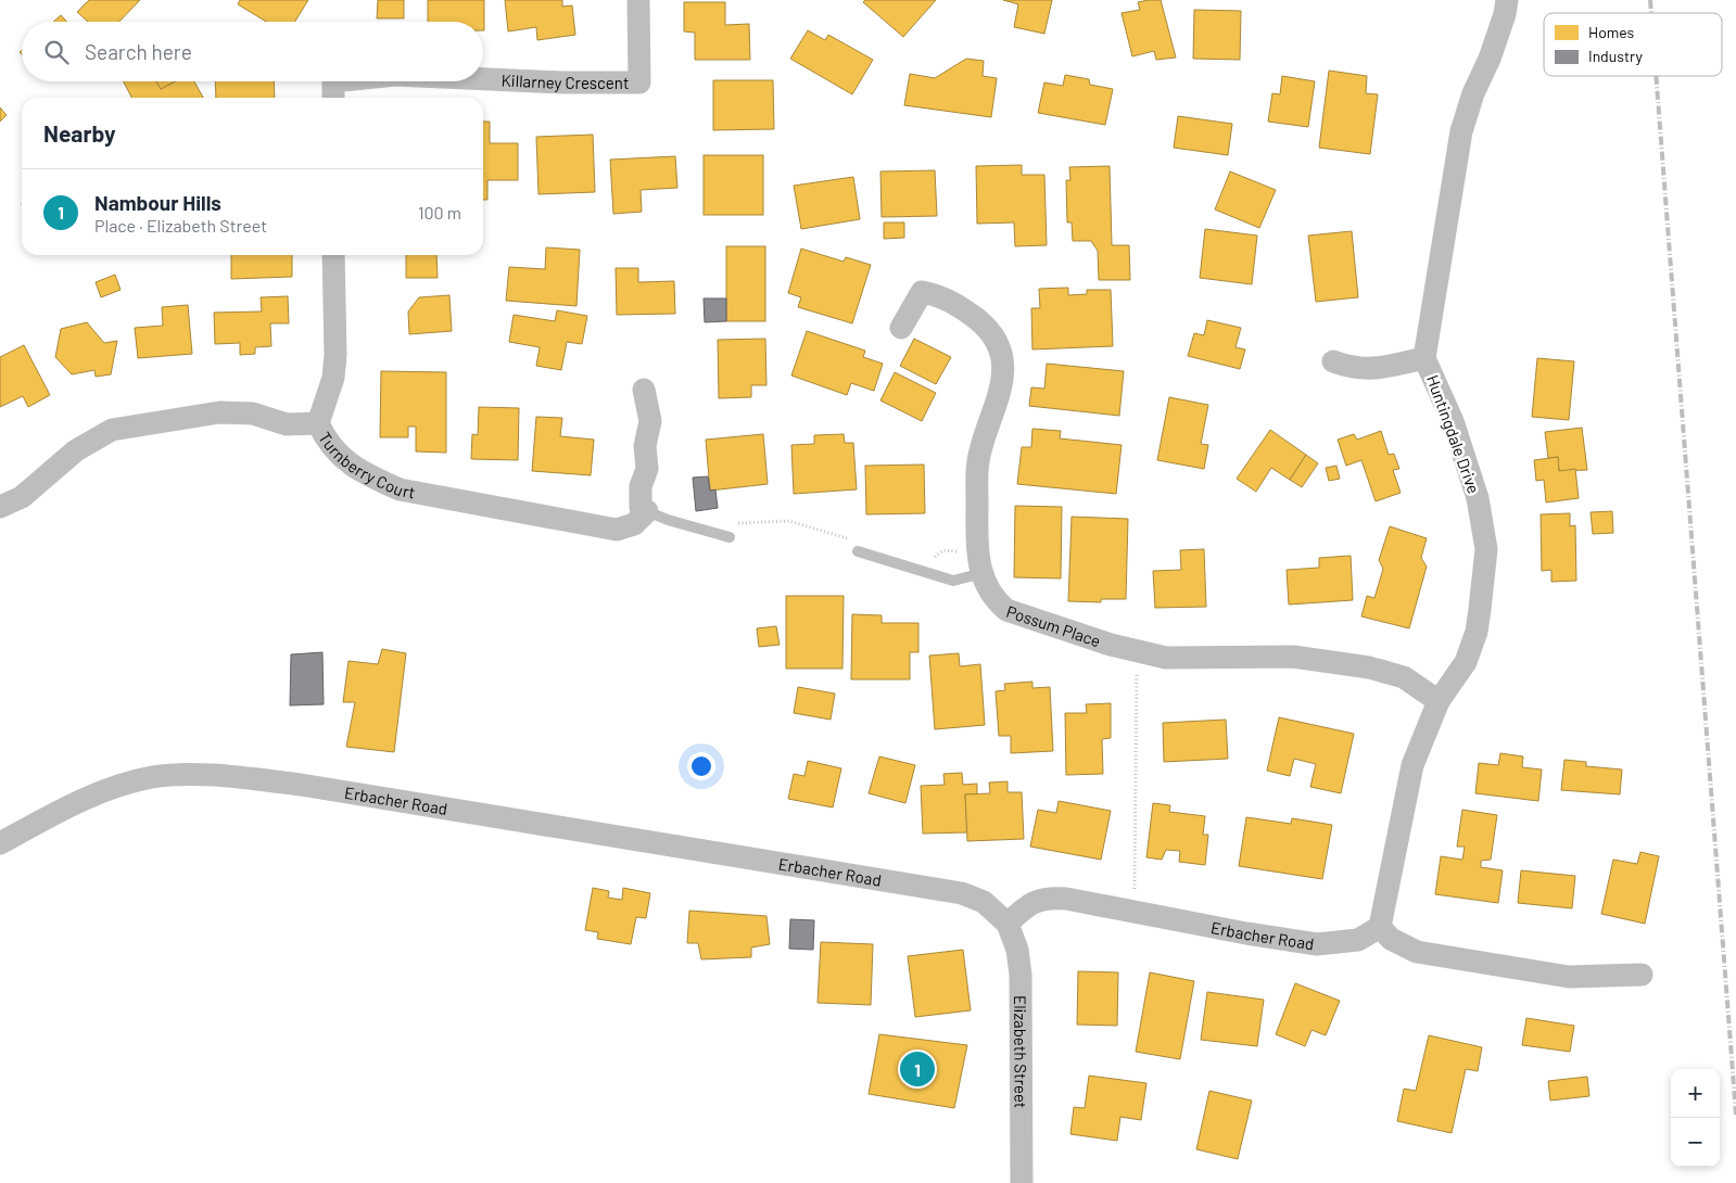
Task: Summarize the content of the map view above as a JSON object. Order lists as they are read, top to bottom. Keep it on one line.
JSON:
{"streets":{"street":["Killarney Crescent","Huntingdale Drive","Turnberry Court","Possum Place","Erbacher Road","Elizabeth Street"]},"crossings":[["Huntingdale Drive","Possum Place"],["Huntingdale Drive","Erbacher Road"],["Erbacher Road","Elizabeth Street"]],"legend":["Homes","Industry"],"page":{"search":"Search here","heading":"Nearby","list":[{"mark":"1","name":"Nambour Hills","note":"Place · Elizabeth Street","value":"100 m"}],"pins":"1","map_buttons":["+","−"]}}
